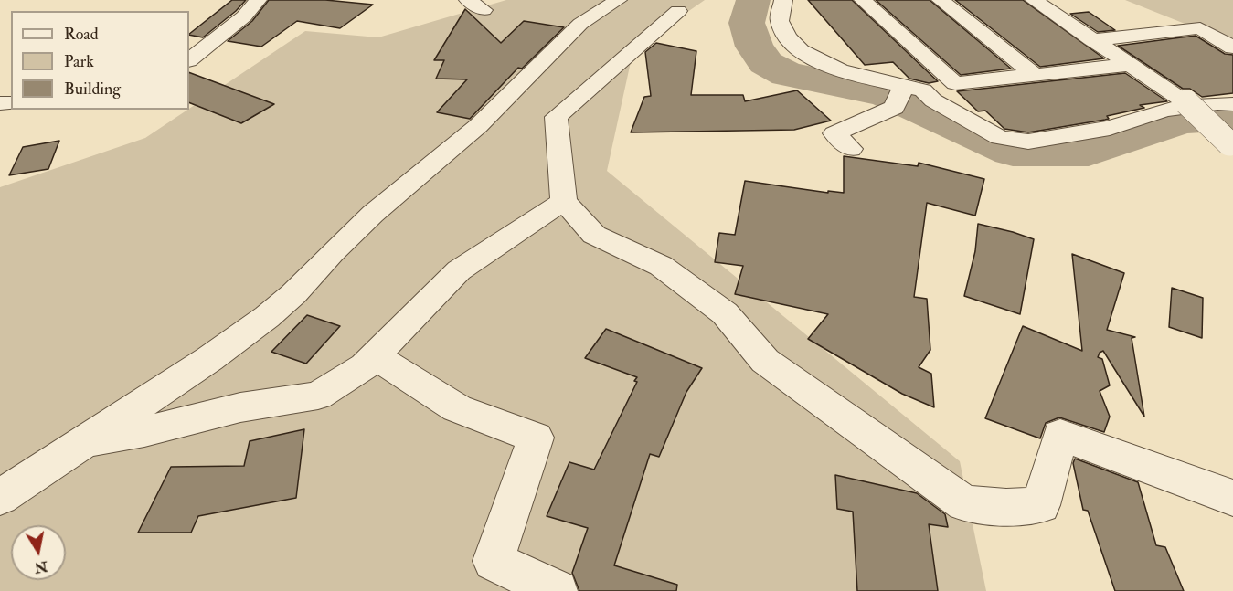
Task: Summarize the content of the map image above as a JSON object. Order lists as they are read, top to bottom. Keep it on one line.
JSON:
{"legend":["Road","Park","Building"],"north":"bottom"}
